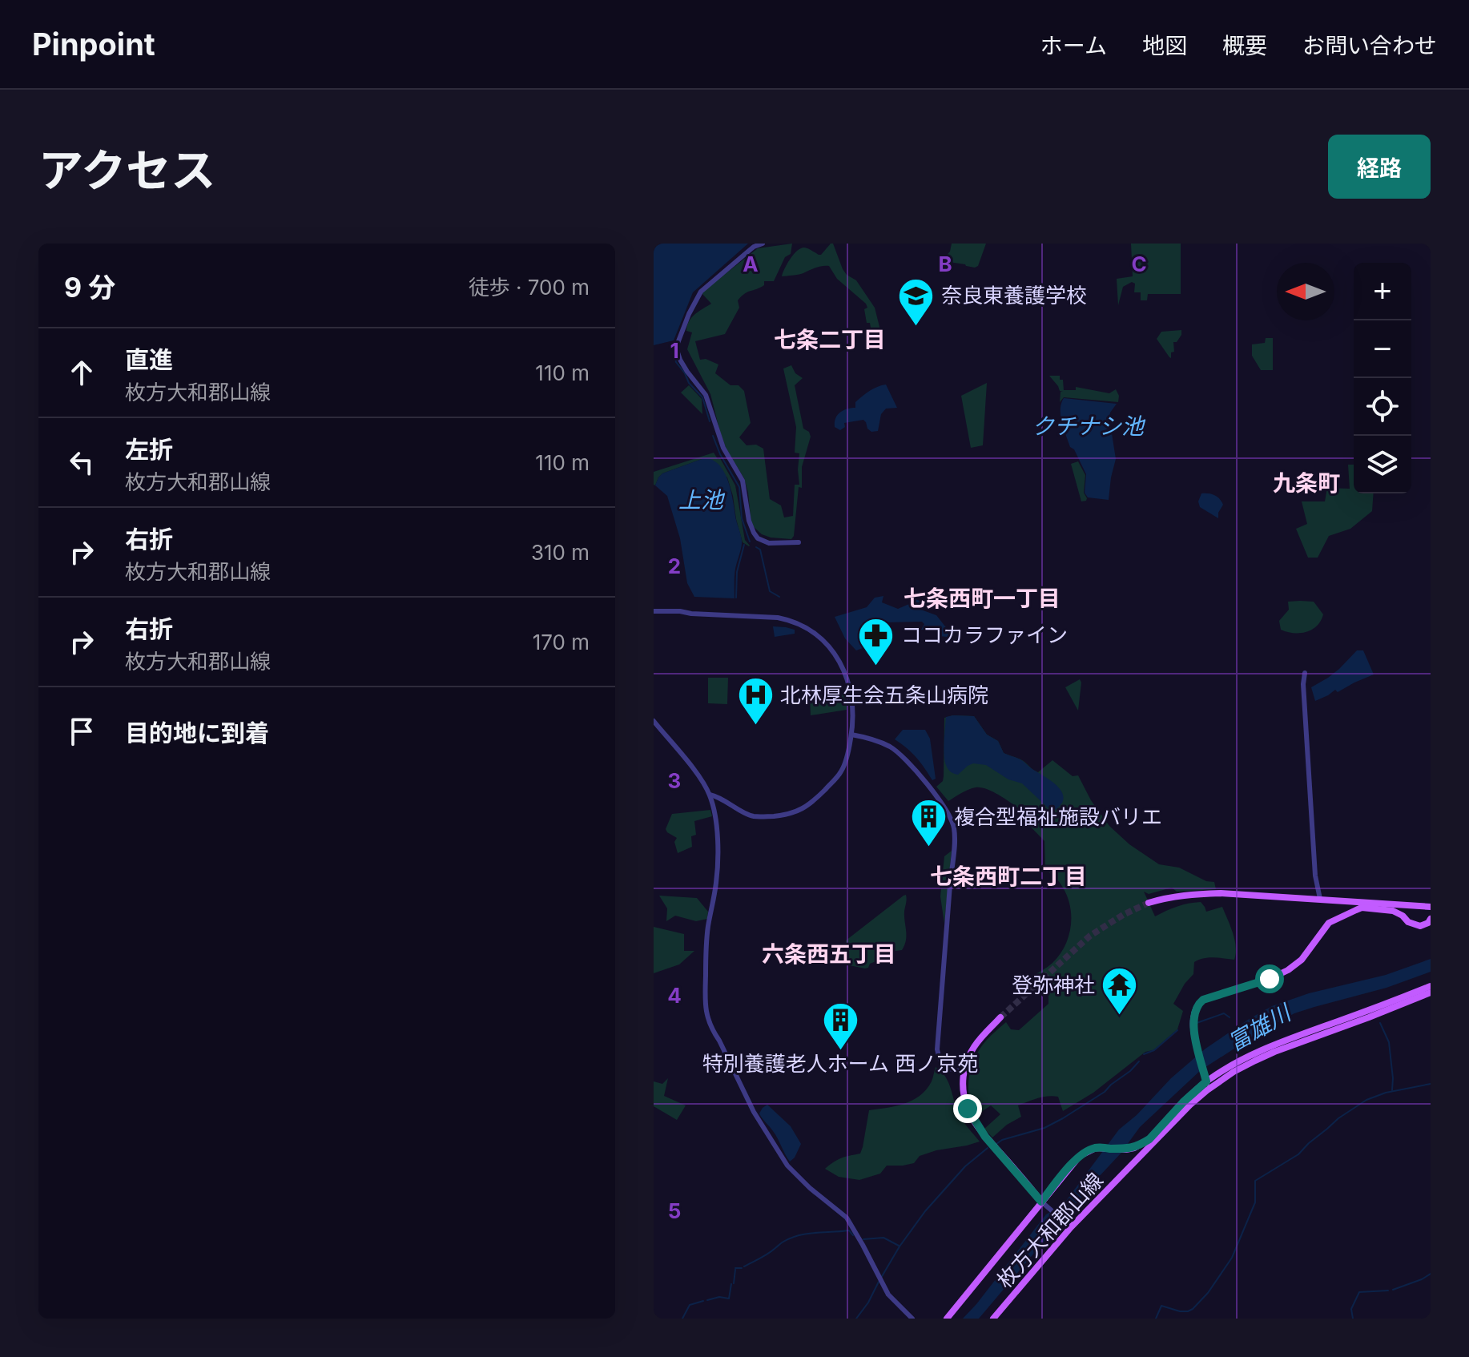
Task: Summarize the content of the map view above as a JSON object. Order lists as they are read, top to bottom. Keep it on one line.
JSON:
{"streets":{"main road":["枚方大和郡山線"]},"districts":["七条二丁目","九条町","七条西町一丁目","七条西町二丁目","六条西五丁目"],"water":["クチナシ池","上池","富雄川"],"places":{"school or university":["奈良東養護学校"],"pharmacy":["ココカラファイン"],"hospital":["北林厚生会五条山病院"],"building":["複合型福祉施設バリエ","特別養護老人ホーム 西ノ京苑"],"temple":["登弥神社"]},"north":"left","page":{"header":"Pinpoint","nav":["ホーム","地図","概要","お問い合わせ"],"title":"アクセス","buttons":"経路","heading":["9 分","徒歩 · 700 m"],"map_buttons":["+","−"],"list":[["直進","枚方大和郡山線","110 m"],["左折","枚方大和郡山線","110 m"],["右折","枚方大和郡山線","310 m"],["右折","枚方大和郡山線","170 m"],"目的地に到着"]},"grid":{"columns":["A","B","C"],"rows":["1","2","3","4","5"]}}
